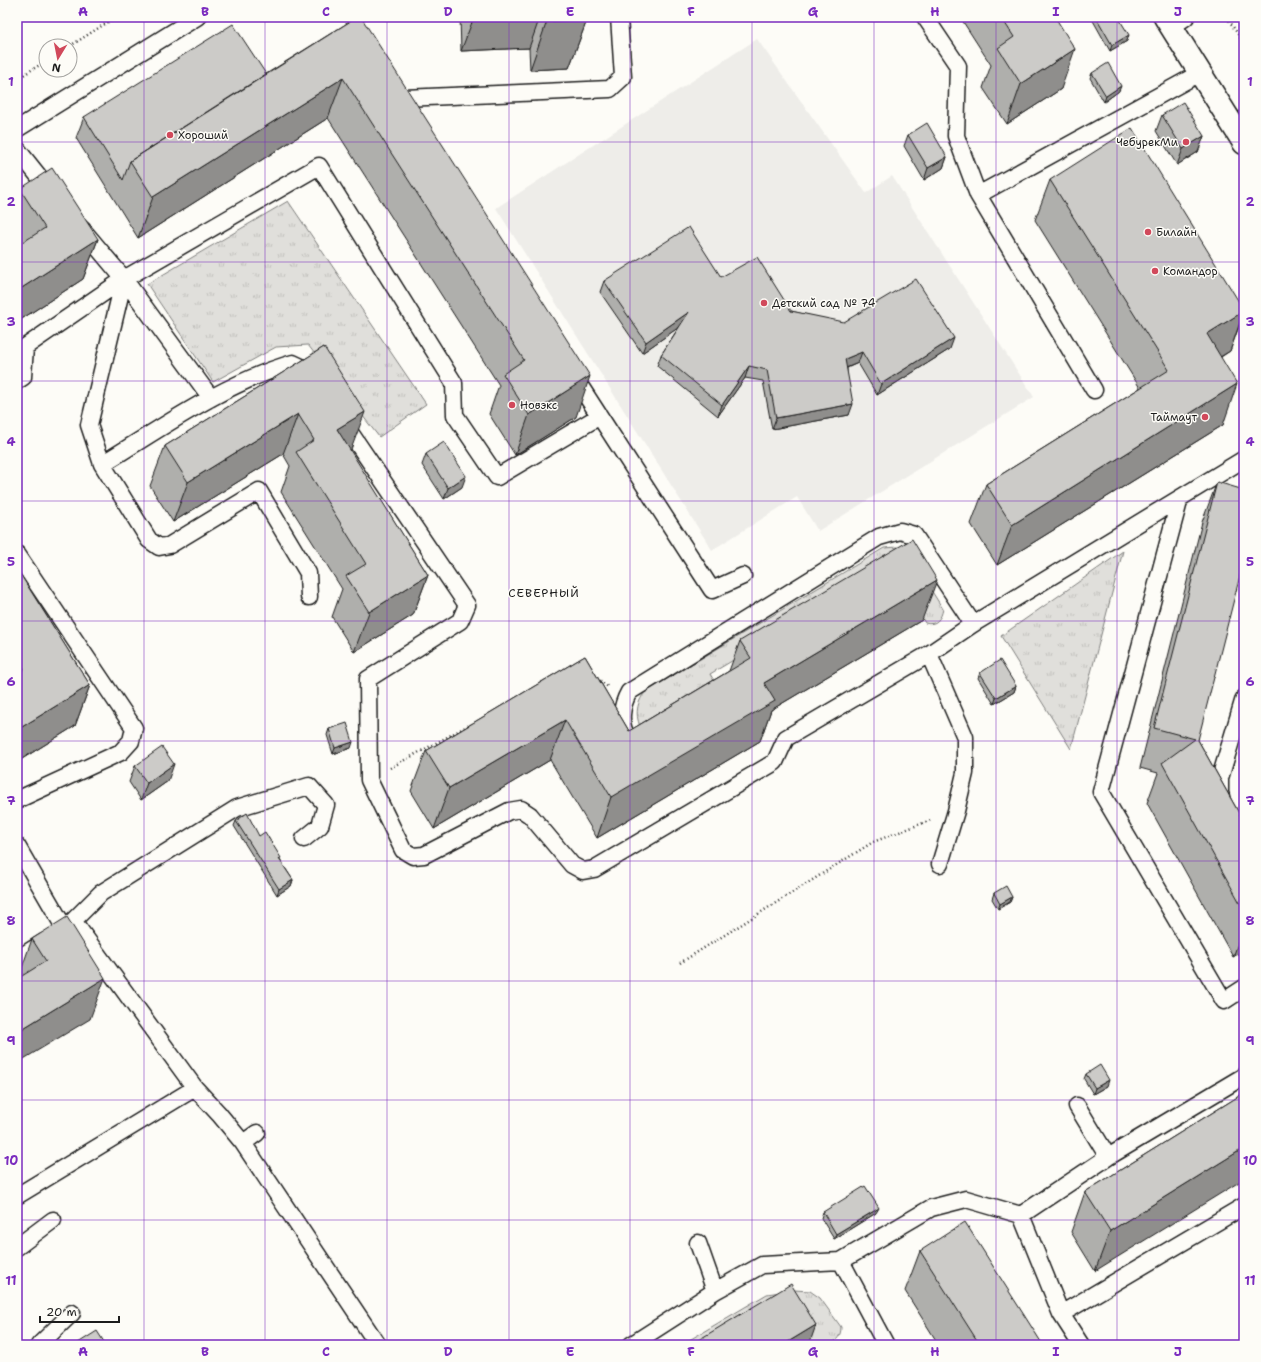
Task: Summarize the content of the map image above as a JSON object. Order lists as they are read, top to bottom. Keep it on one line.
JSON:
{"districts":["СЕВЕРНЫЙ"],"places":["Хороший","ЧебурекМи","Билайн","Командор","Детский сад № 74","Новэкс","Таймаут"],"scale_bar":"20 m","north":"bottom","grid":{"columns":["A","B","C","D","E","F","G","H","I","J"],"rows":["1","2","3","4","5","6","7","8","9","10","11"]}}
